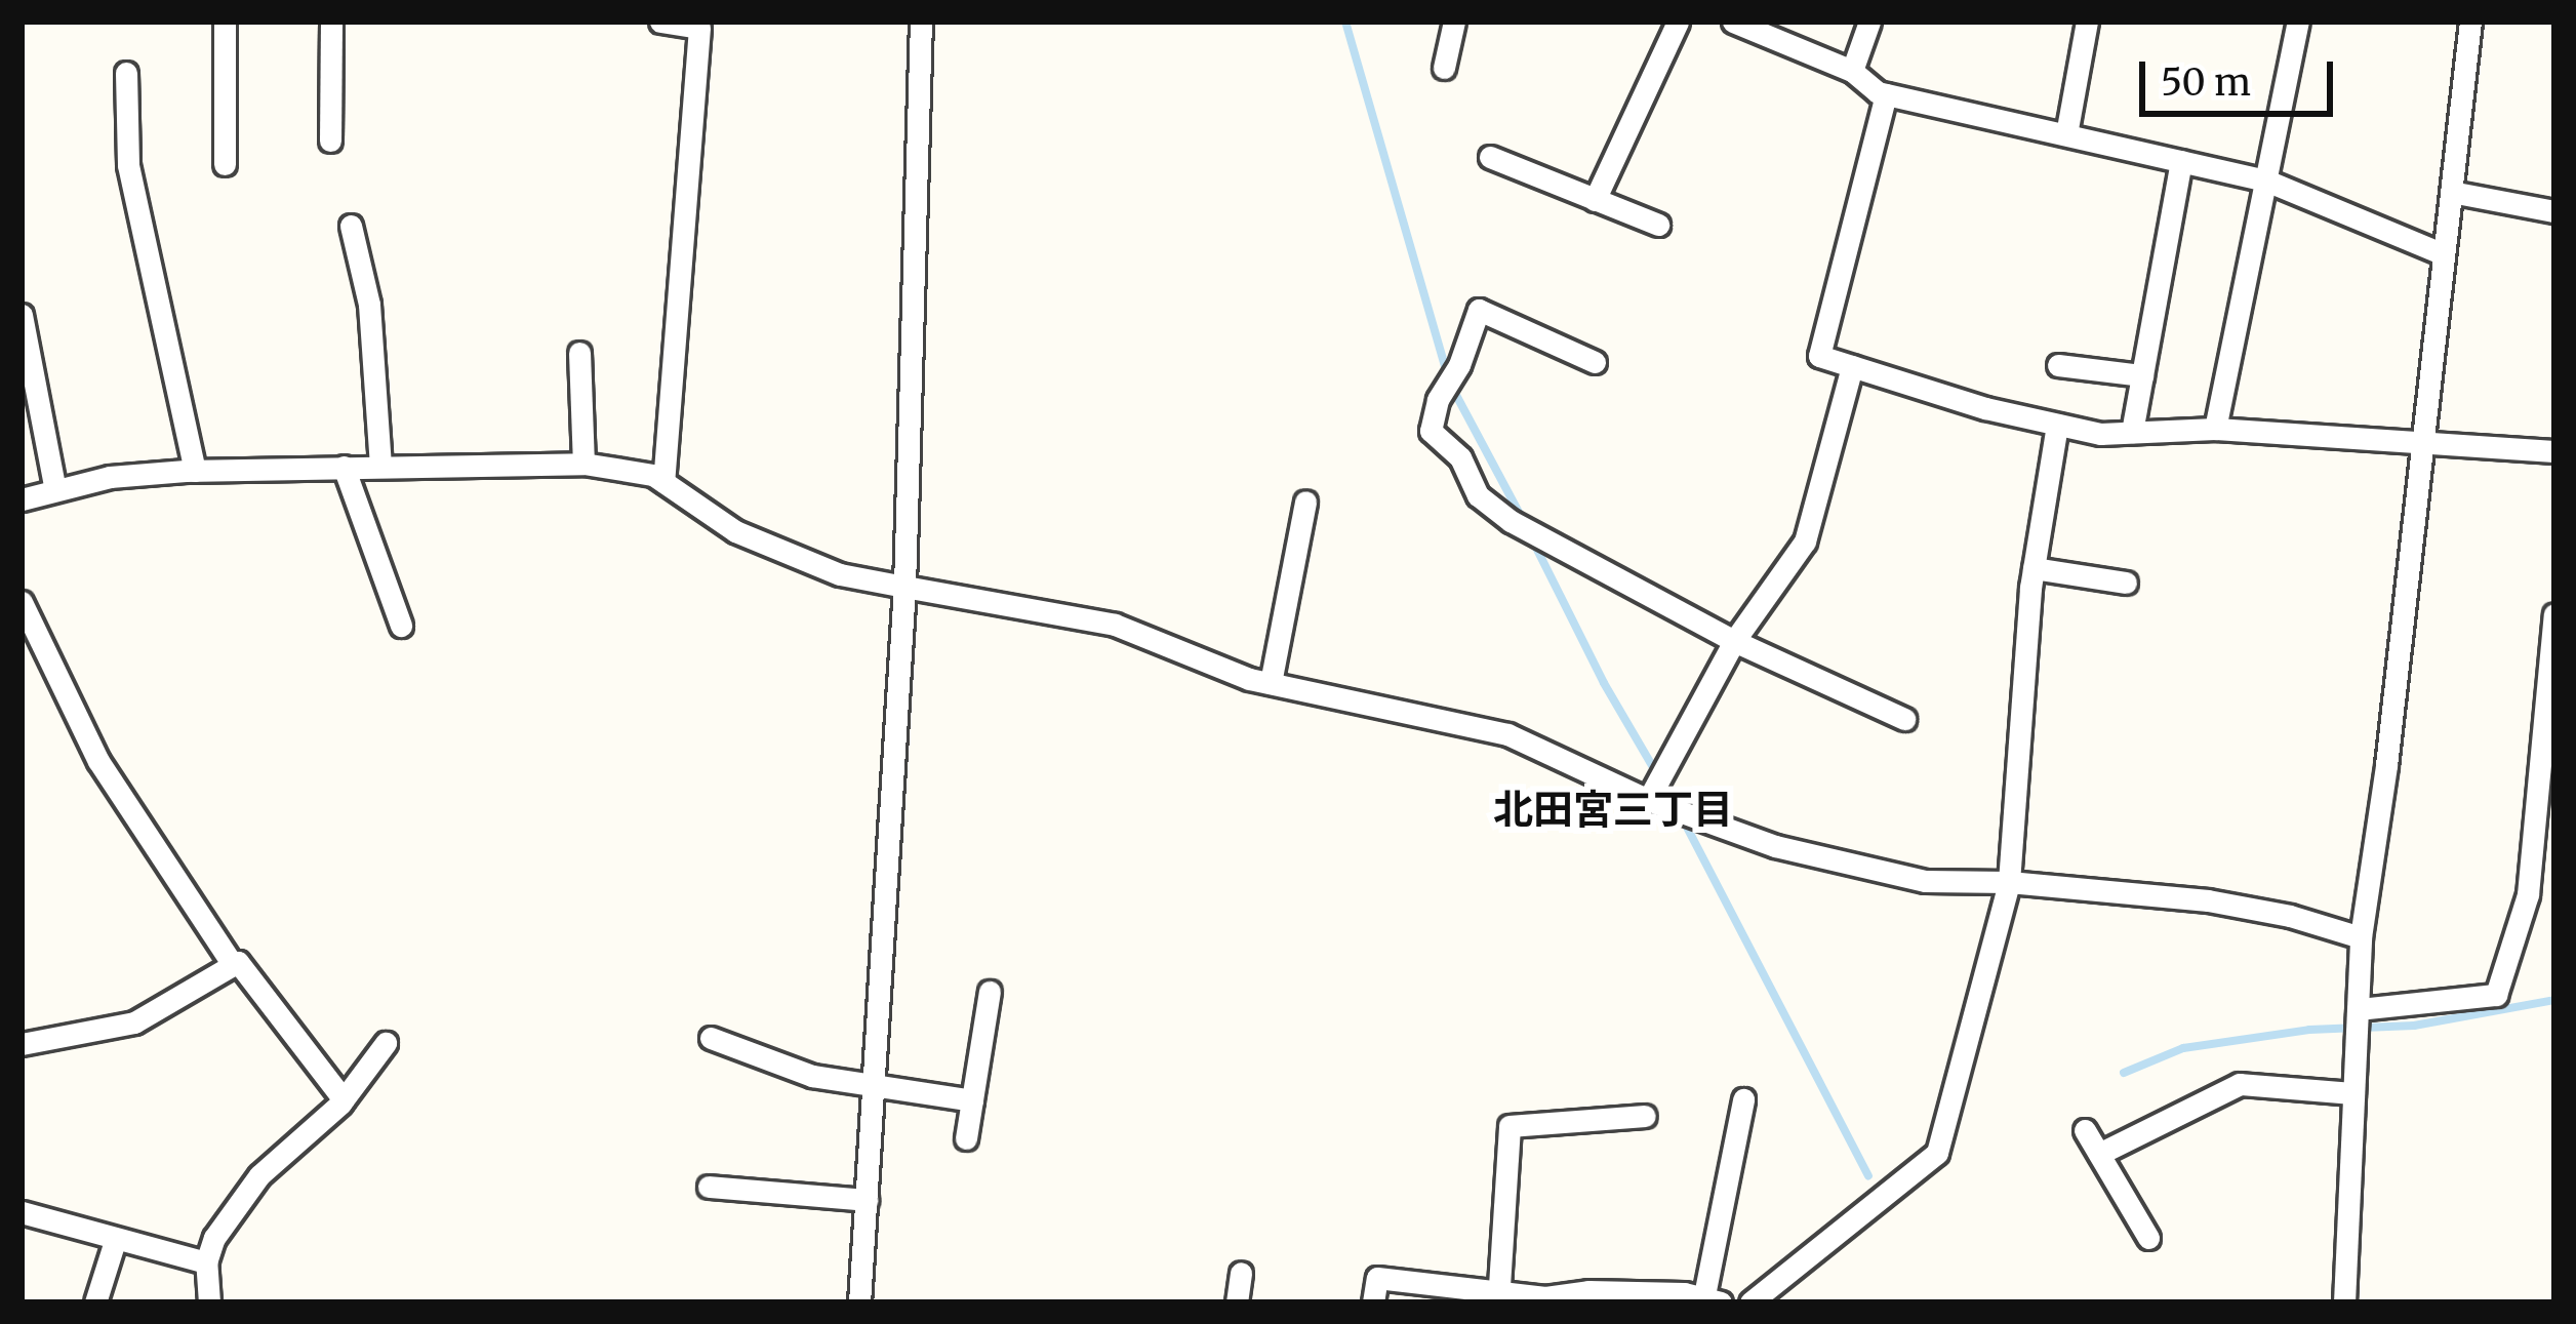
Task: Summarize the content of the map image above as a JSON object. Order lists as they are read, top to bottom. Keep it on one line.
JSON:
{"districts":["北田宮三丁目"],"scale_bar":"50 m"}
